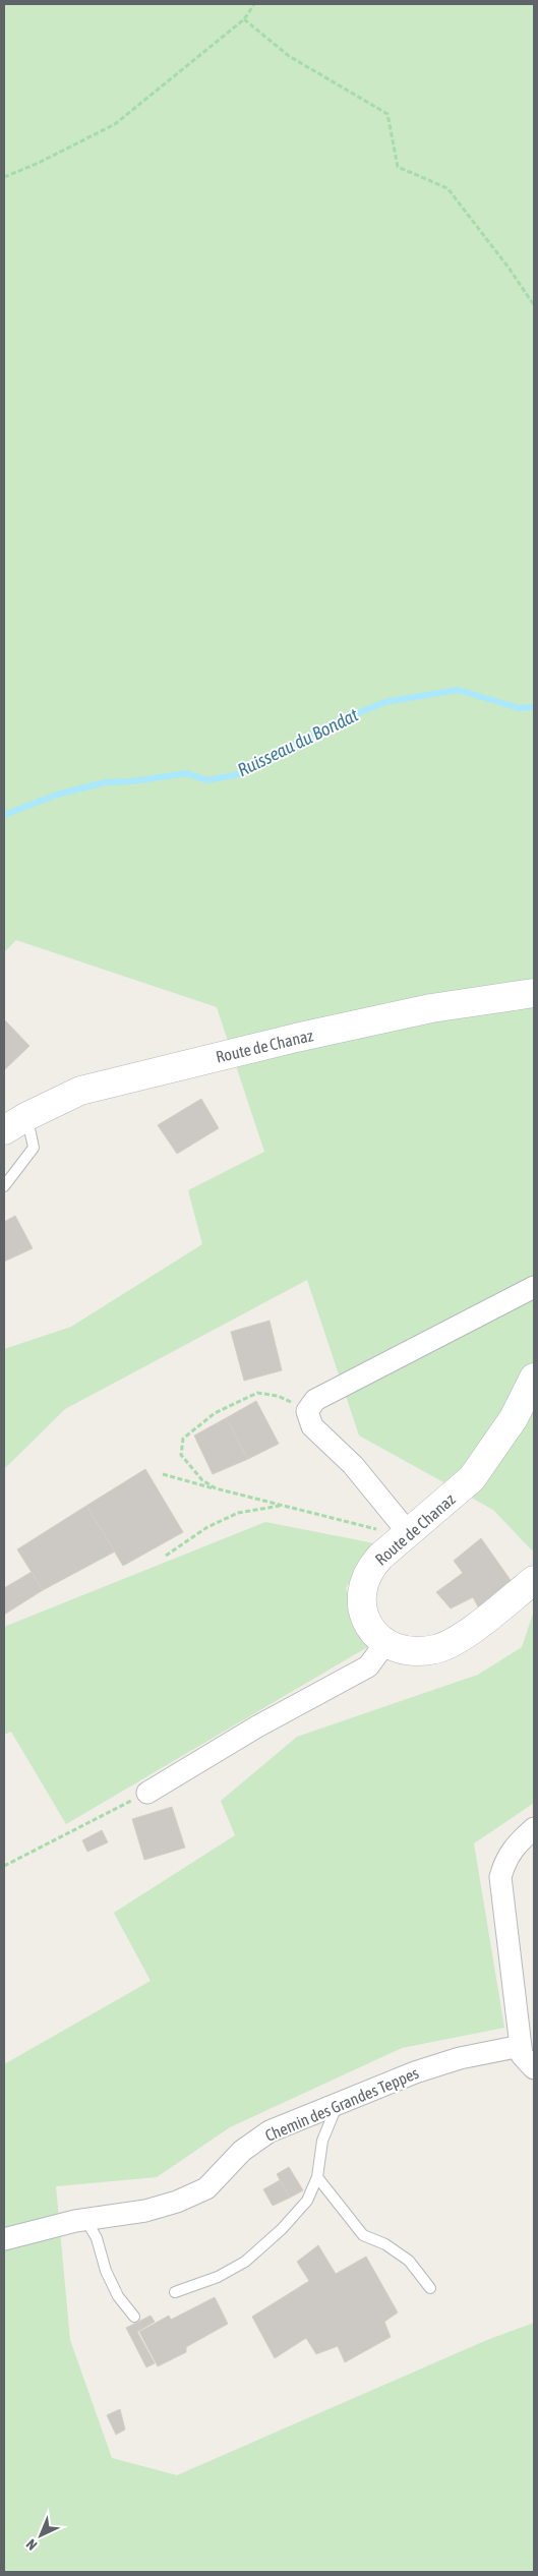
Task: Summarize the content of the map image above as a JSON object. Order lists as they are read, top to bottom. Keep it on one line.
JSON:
{"streets":{"street":["Route de Chanaz","Chemin des Grandes Teppes"]},"water":["Ruisseau du Bondat"],"north":"bottom left"}
